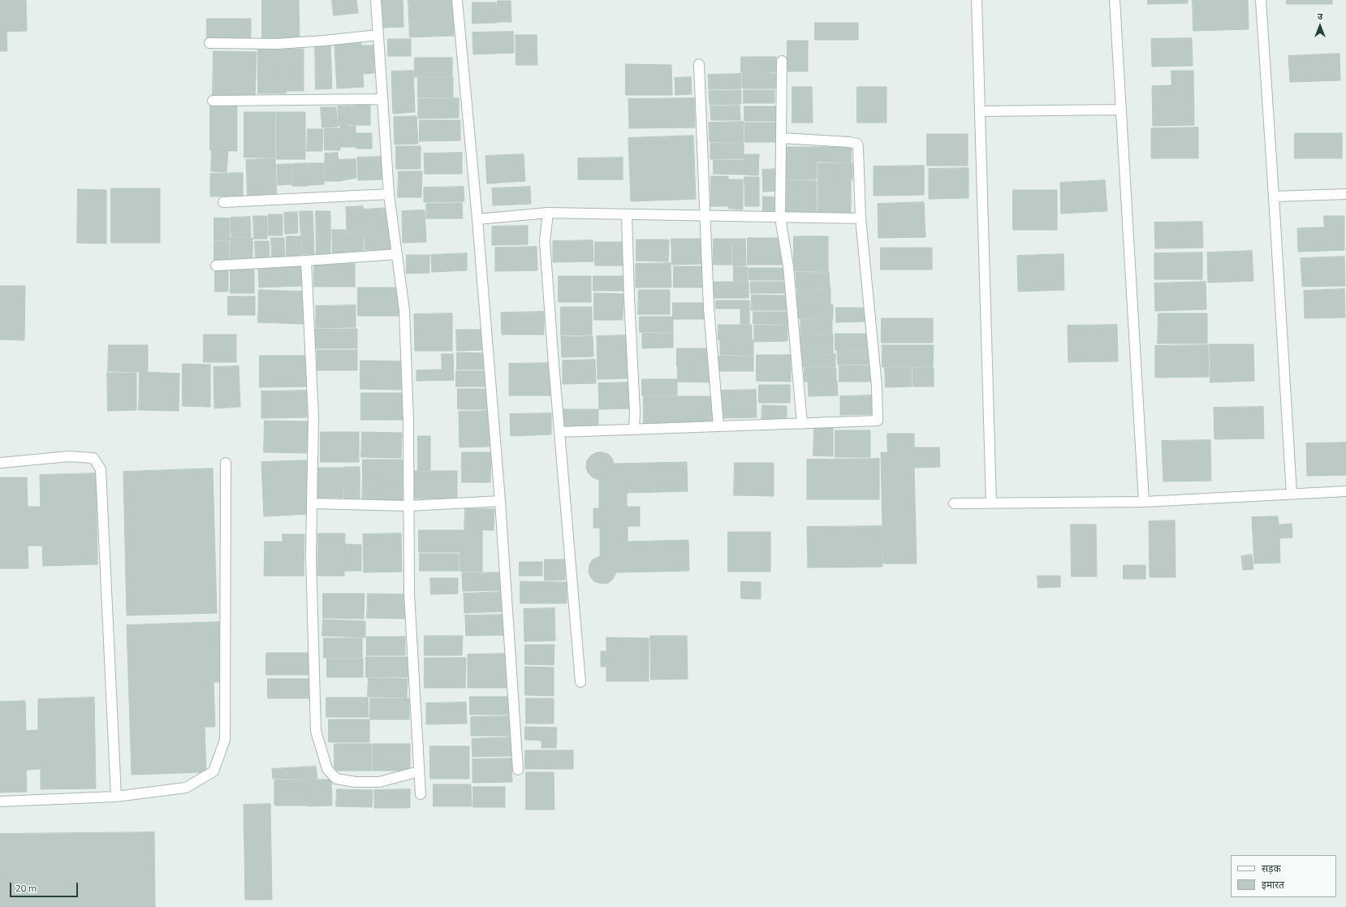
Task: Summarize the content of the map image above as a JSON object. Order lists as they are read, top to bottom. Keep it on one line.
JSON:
{"legend":["सड़क","इमारत"],"scale_bar":"20 m","north":"top"}
